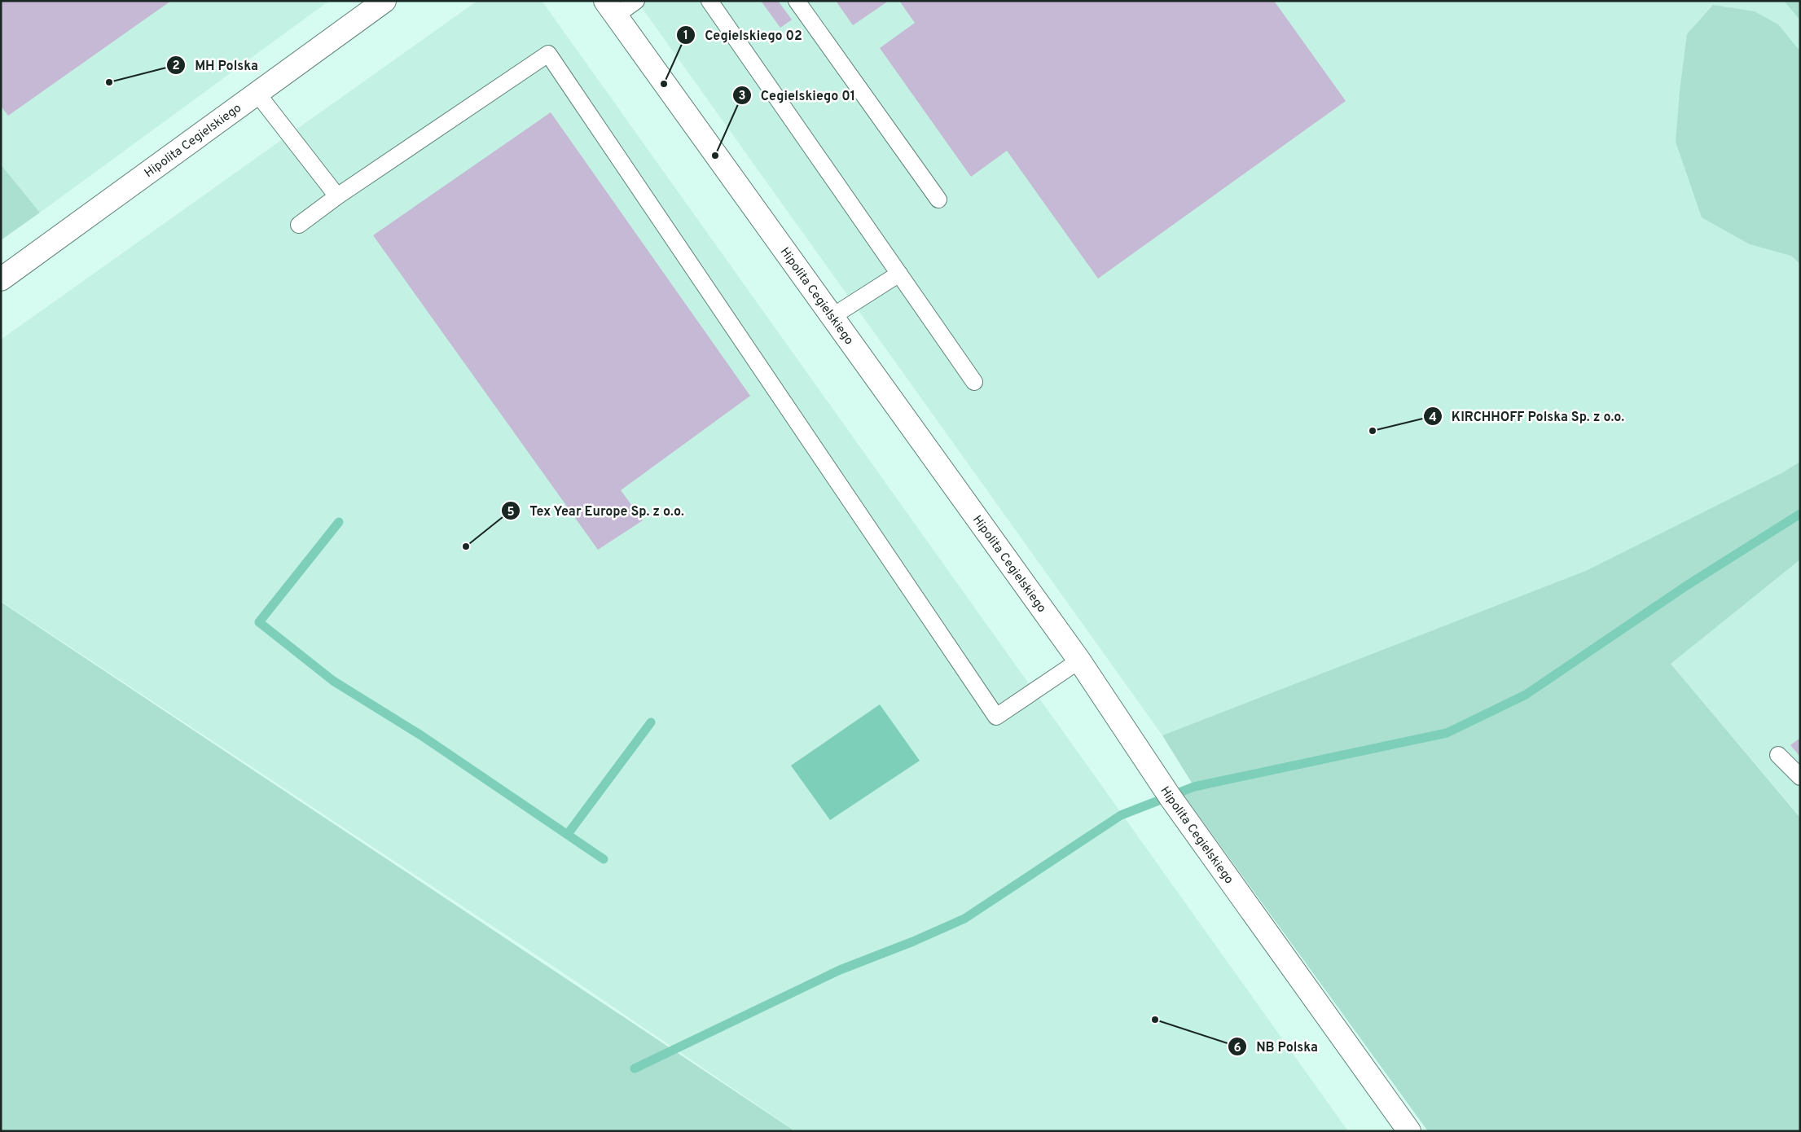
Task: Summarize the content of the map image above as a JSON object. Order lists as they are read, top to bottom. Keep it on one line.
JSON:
{"streets":{"street":["Hipolita Cegielskiego"]},"places":["MH Polska","Cegielskiego 02","Cegielskiego 01","KIRCHHOFF Polska Sp. z o.o.","Tex Year Europe Sp. z o.o.","NB Polska"]}
